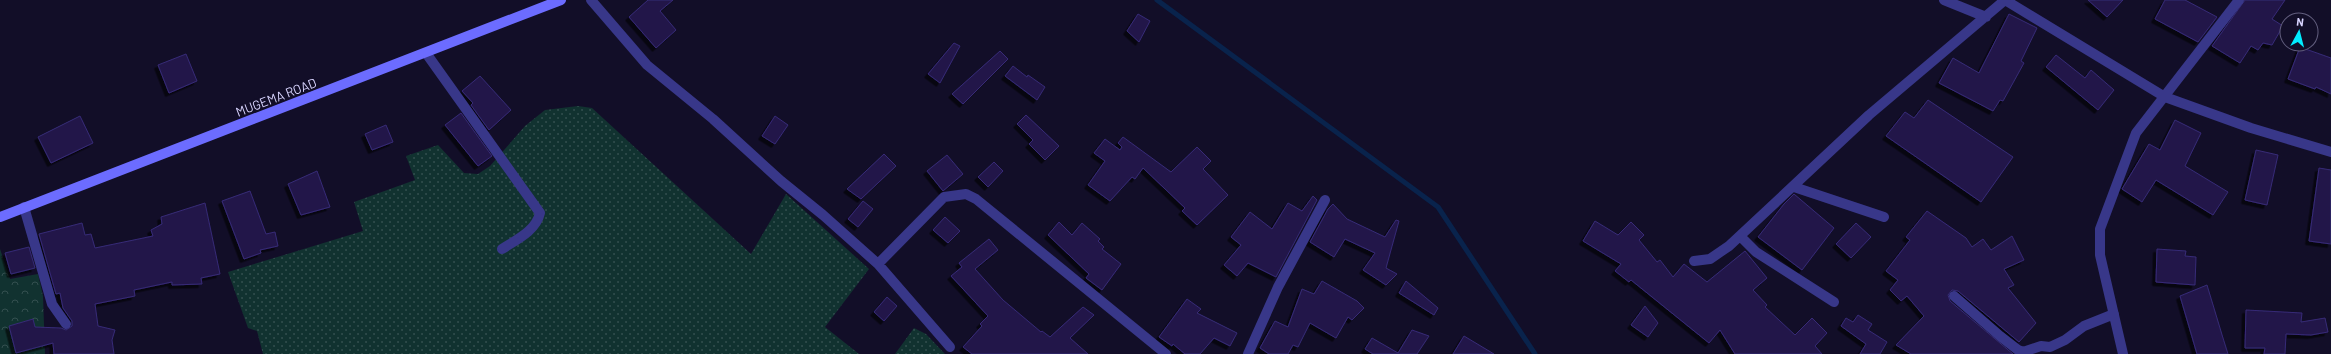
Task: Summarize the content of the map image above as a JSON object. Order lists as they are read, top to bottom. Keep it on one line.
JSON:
{"streets":{"street":["MUGEMA ROAD"]},"north":"top"}
